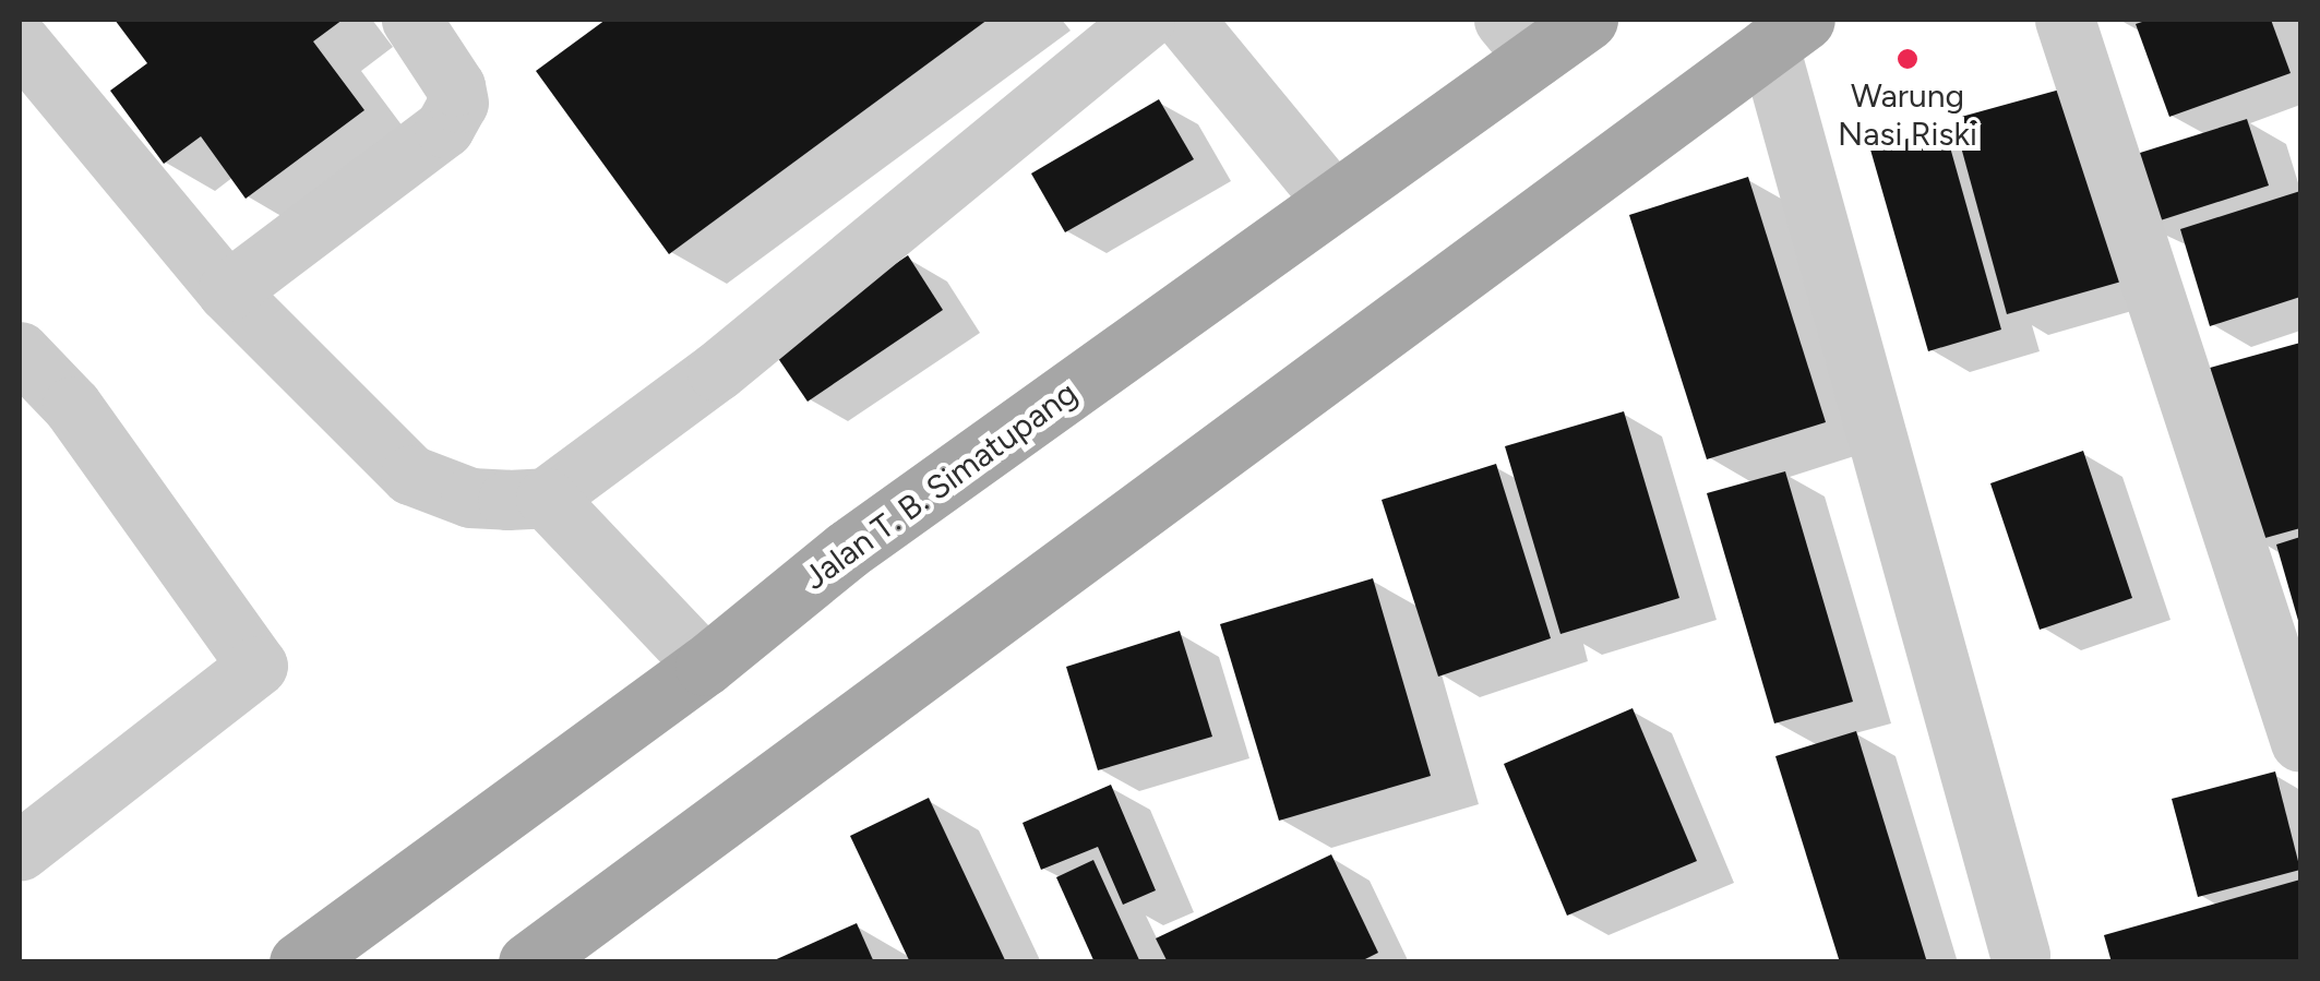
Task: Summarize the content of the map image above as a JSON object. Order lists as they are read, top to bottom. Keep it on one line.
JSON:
{"streets":{"main road":["Jalan T. B. Simatupang"]},"places":["Warung Nasi Riski"]}
